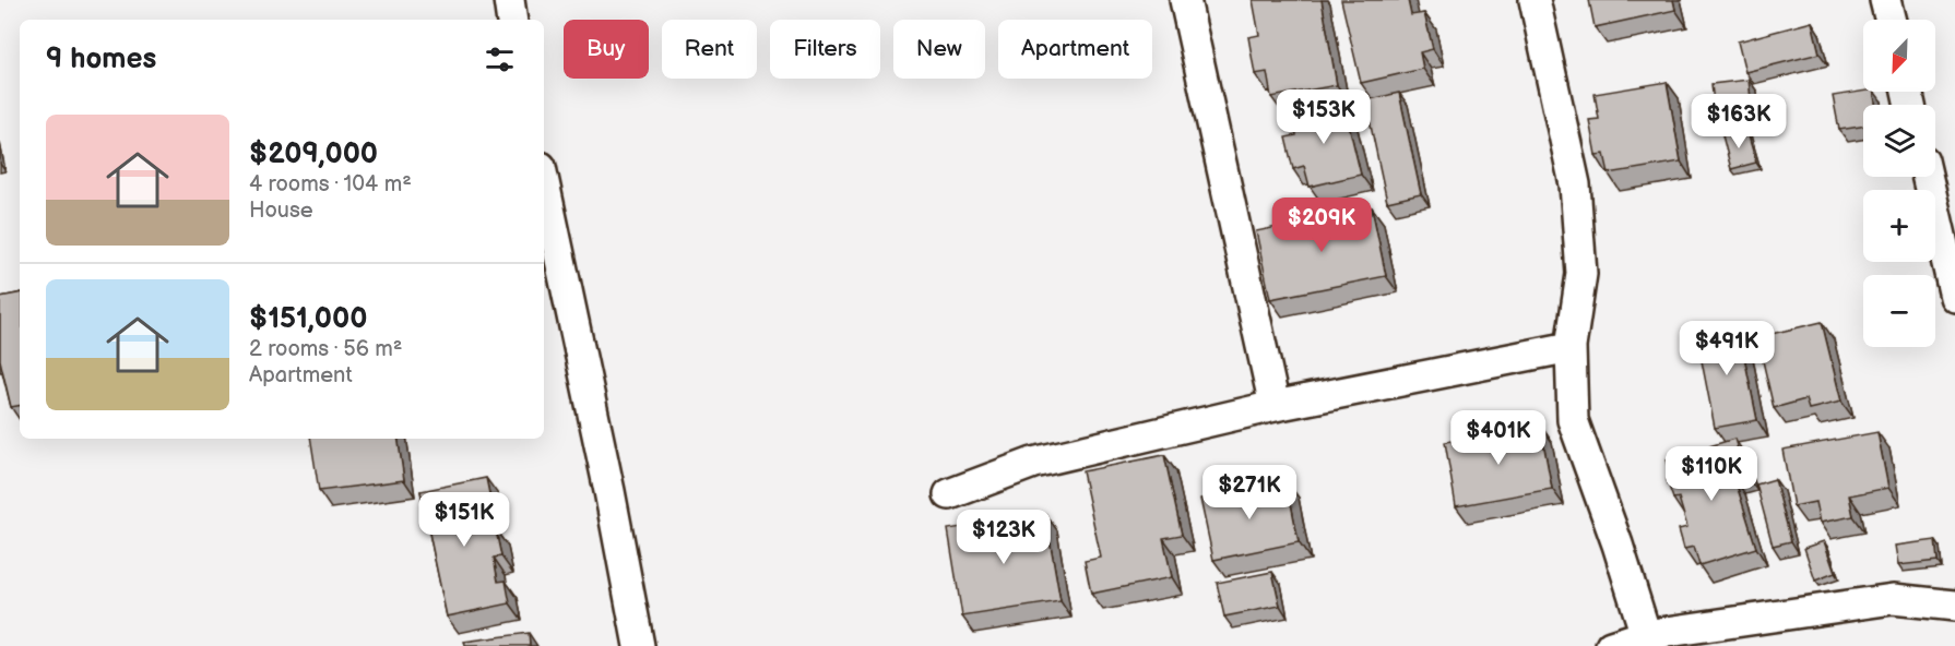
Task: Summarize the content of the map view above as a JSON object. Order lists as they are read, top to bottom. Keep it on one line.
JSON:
{"north":"bottom left","page":{"map_buttons":["+","−"],"chip":["Buy","Rent","Filters","New","Apartment"],"heading":"9 homes","price":["$153K","$163K","$209K","$491K","$401K","$110K","$271K","$151K","$123K"],"list":[{"name":"$209,000","note":"4 rooms · 104 m² · House"},{"name":"$151,000","note":"2 rooms · 56 m² · Apartment"}]}}
